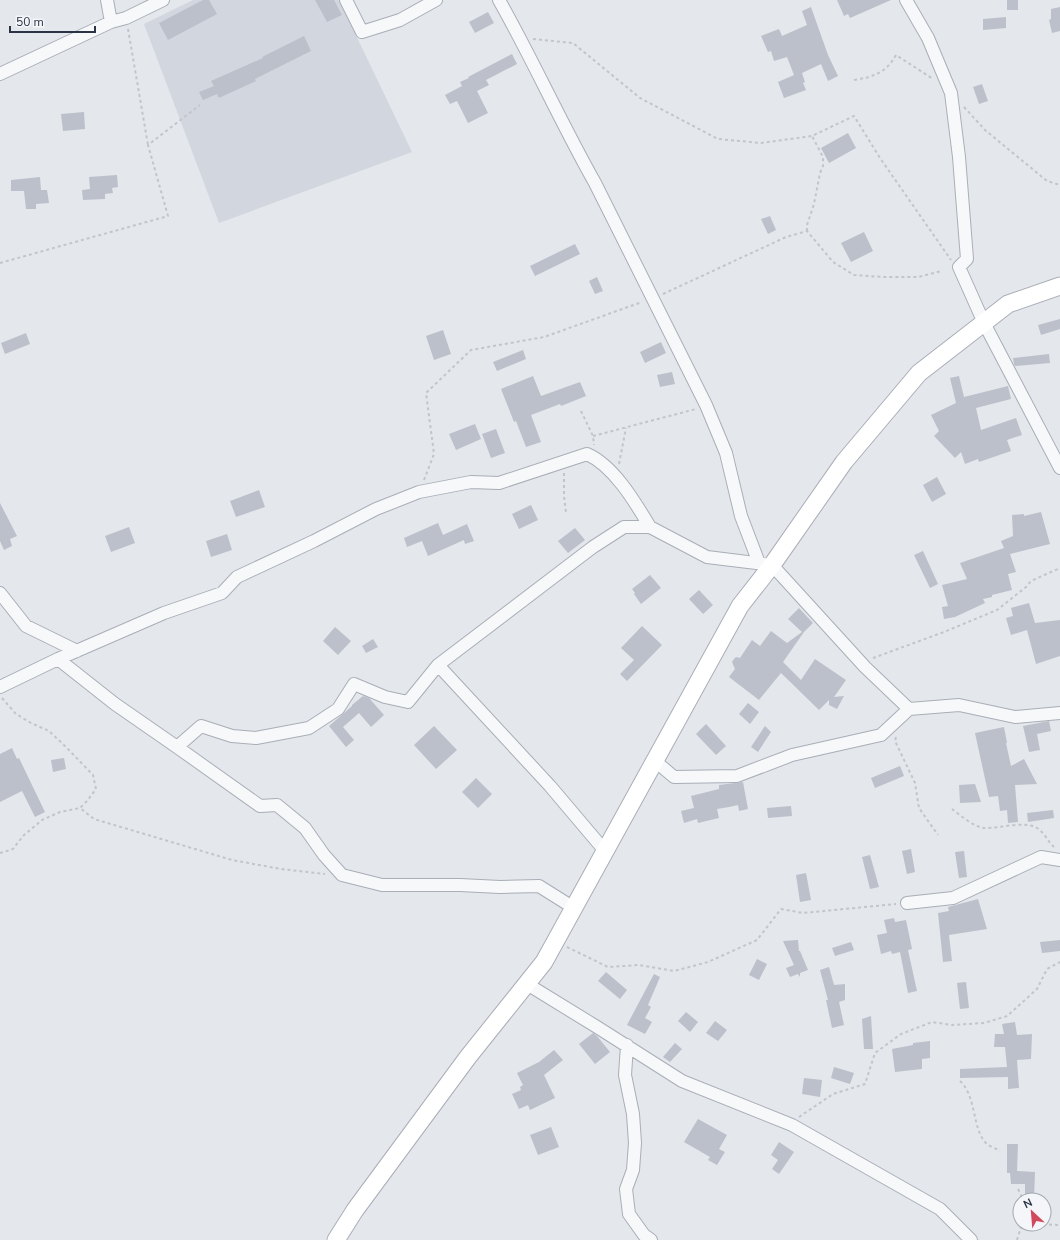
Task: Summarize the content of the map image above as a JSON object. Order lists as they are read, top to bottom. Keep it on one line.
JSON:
{"scale_bar":"50 m","north":"top left"}
